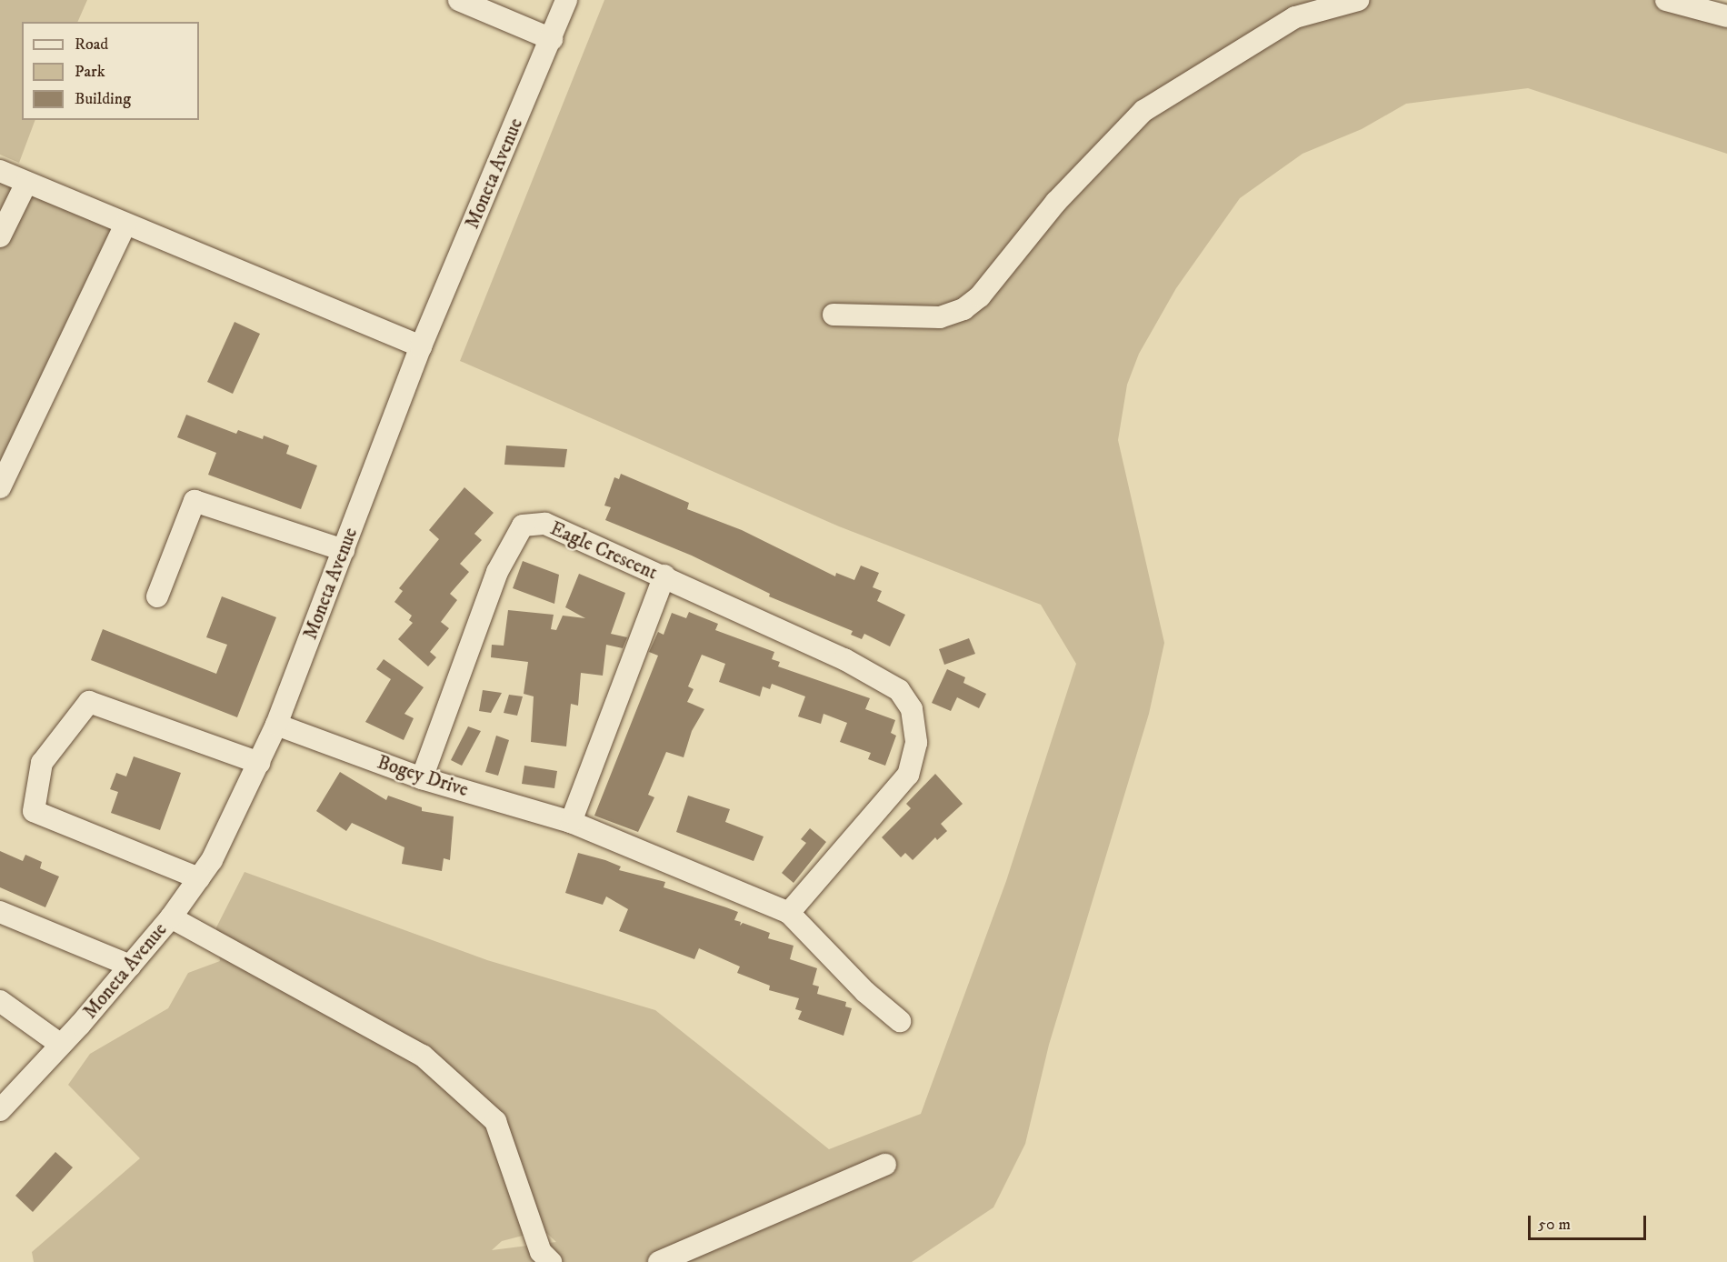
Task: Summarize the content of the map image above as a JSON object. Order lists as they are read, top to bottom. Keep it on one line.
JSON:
{"streets":{"street":["Moneta Avenue","Eagle Crescent","Bogey Drive"]},"crossings":[["Moneta Avenue","Bogey Drive"],["Eagle Crescent","Bogey Drive"]],"legend":["Road","Park","Building"],"scale_bar":"50 m"}
